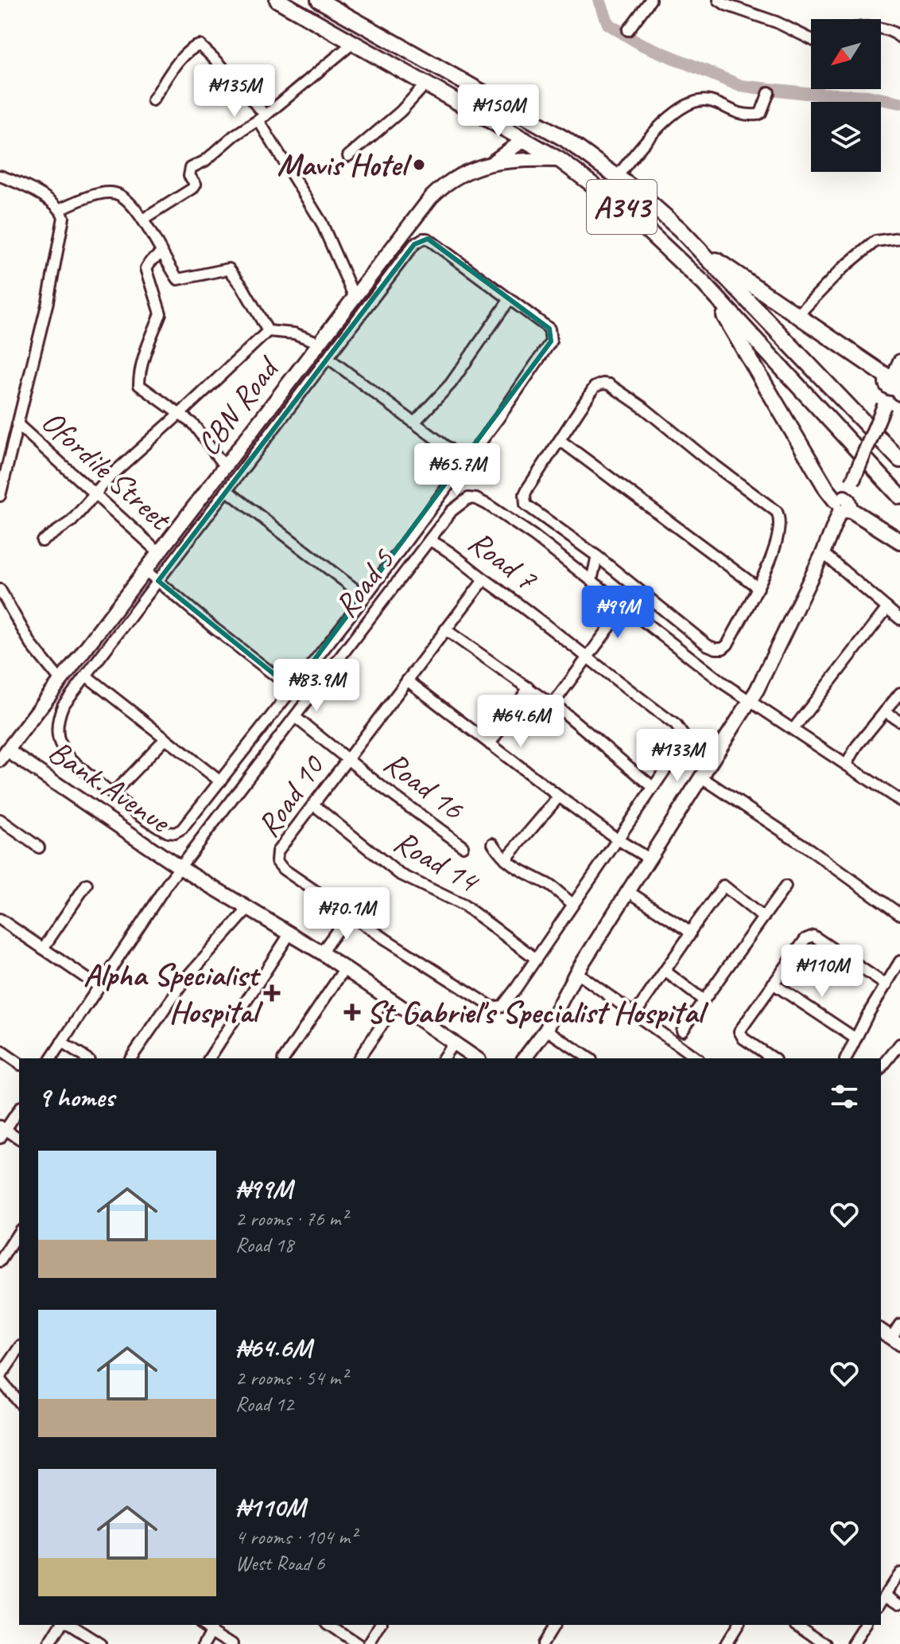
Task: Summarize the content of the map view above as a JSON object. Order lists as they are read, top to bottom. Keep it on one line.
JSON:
{"streets":{"highway":["A343"],"main road":["CBN Road","Bank Avenue"],"street":["Ofordile Street","Road 7","Road 5","Road 16","Road 10","Road 14"]},"crossings":[["A343","CBN Road"],["CBN Road","Ofordile Street"],["CBN Road","Bank Avenue"],["Road 7","Road 5"],["Road 7","Road 10"],["Road 7","Road 14"],["Road 5","Road 16"],["Road 5","Bank Avenue"],["Road 16","Road 10"],["Road 10","Road 14"]],"places":{"other":["Mavis Hotel"],"health":["Alpha Specialist Hospital","St Gabriel's Specialist Hospital"]},"north":"bottom left","page":{"price":["₦135M","₦150M","₦65.7M","₦99M","₦83.9M","₦64.6M","₦133M","₦70.1M","₦110M"],"heading":"9 homes","list":[{"name":"₦99M","note":"2 rooms · 76 m² · Road 18"},{"name":"₦64.6M","note":"2 rooms · 54 m² · Road 12"},{"name":"₦110M","note":"4 rooms · 104 m² · West Road 6"}]}}
